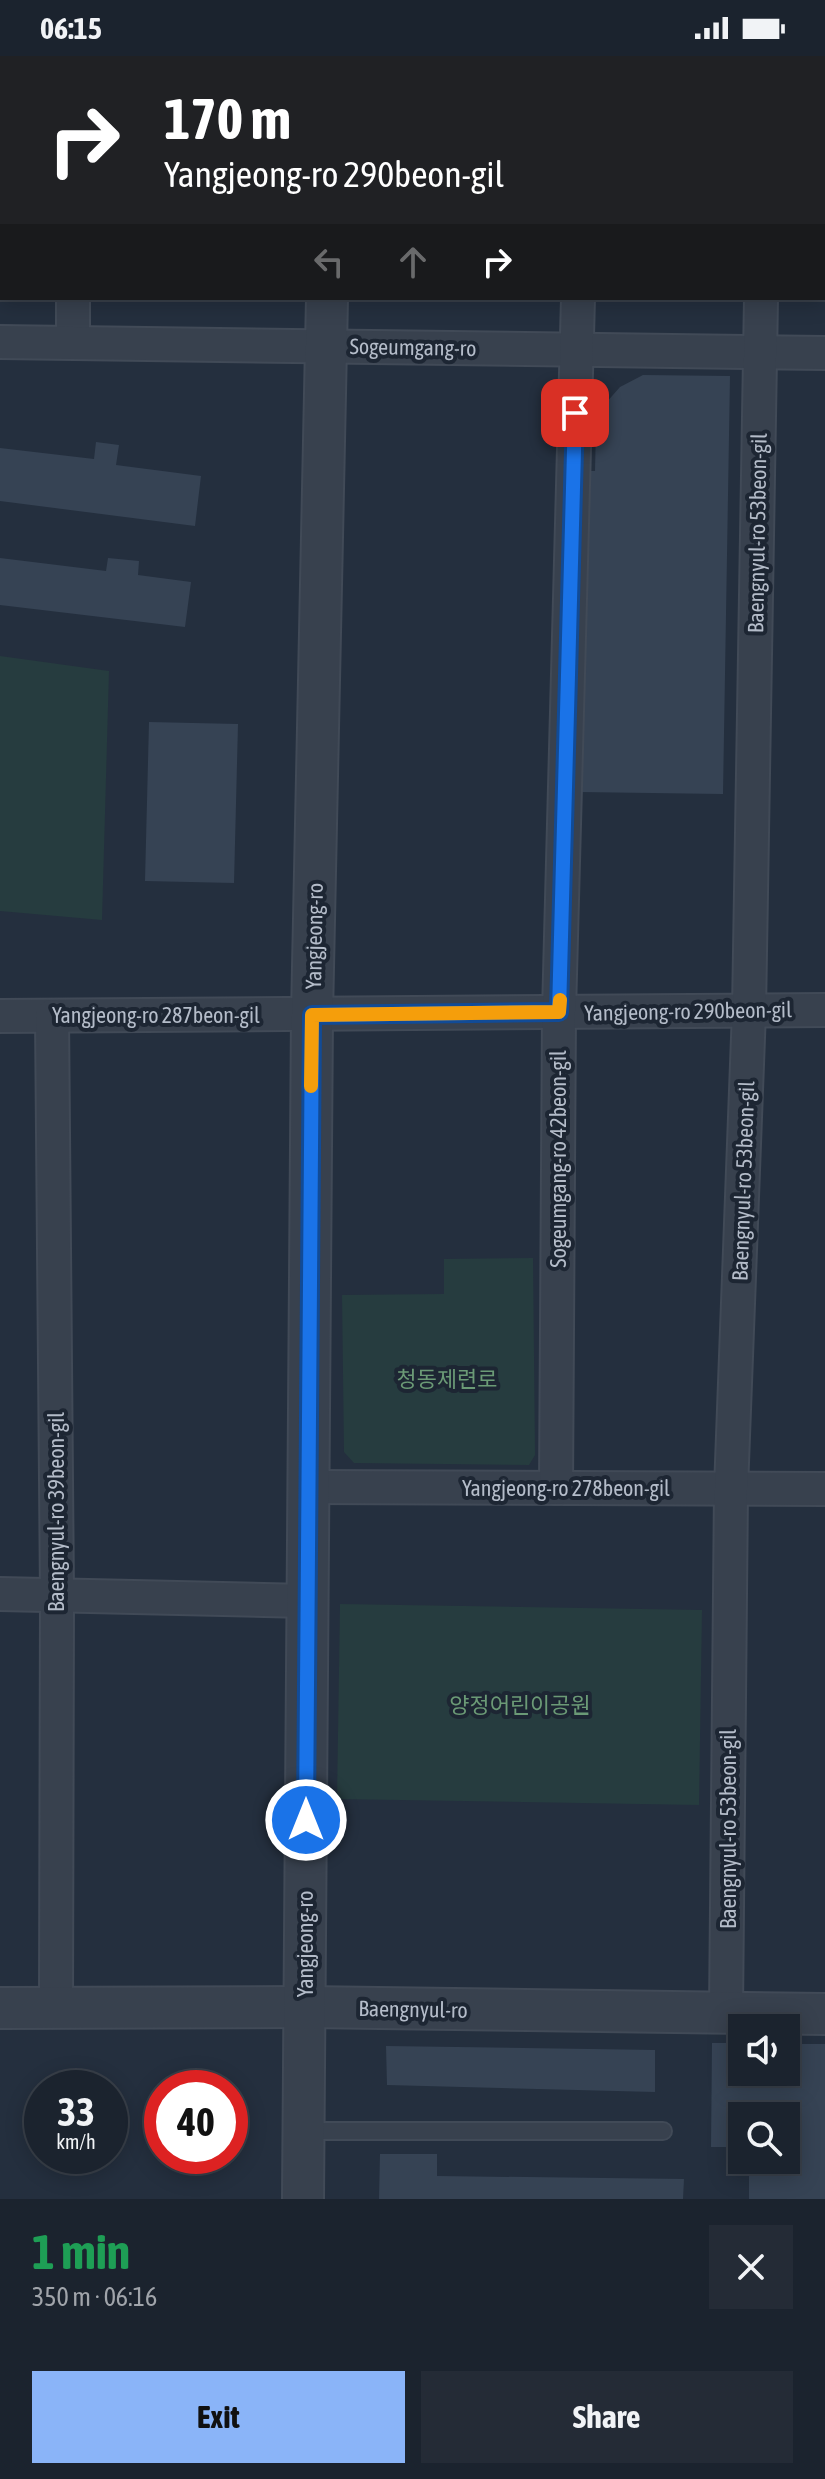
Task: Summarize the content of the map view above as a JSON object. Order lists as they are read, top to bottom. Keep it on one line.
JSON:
{"streets":{"street":["Sogeumgang-ro","Baengnyul-ro 53beon-gil","Yangjeong-ro","Yangjeong-ro 290beon-gil","Yangjeong-ro 287beon-gil","Sogeumgang-ro 42beon-gil","Yangjeong-ro 278beon-gil","Baengnyul-ro 39beon-gil","Baengnyul-ro"]},"crossings":[["Sogeumgang-ro","Baengnyul-ro 53beon-gil"],["Sogeumgang-ro","Yangjeong-ro"],["Sogeumgang-ro","Sogeumgang-ro 42beon-gil"],["Baengnyul-ro 53beon-gil","Yangjeong-ro 290beon-gil"],["Baengnyul-ro 53beon-gil","Yangjeong-ro 278beon-gil"],["Baengnyul-ro 53beon-gil","Baengnyul-ro"],["Yangjeong-ro","Yangjeong-ro 290beon-gil"],["Yangjeong-ro","Yangjeong-ro 287beon-gil"],["Yangjeong-ro","Yangjeong-ro 278beon-gil"],["Yangjeong-ro","Baengnyul-ro"],["Yangjeong-ro 290beon-gil","Yangjeong-ro 287beon-gil"],["Yangjeong-ro 290beon-gil","Sogeumgang-ro 42beon-gil"],["Yangjeong-ro 287beon-gil","Baengnyul-ro 39beon-gil"],["Sogeumgang-ro 42beon-gil","Yangjeong-ro 278beon-gil"],["Baengnyul-ro 39beon-gil","Baengnyul-ro"]],"parks":["청동제련로","양정어린이공원"],"page":{"status":"06:15","turn":["170 m","Yangjeong-ro 290beon-gil"],"speed":"33 km/h","limit":"40","heading":["1 min","350 m · 06:16"],"buttons":["Exit","Share"]}}
